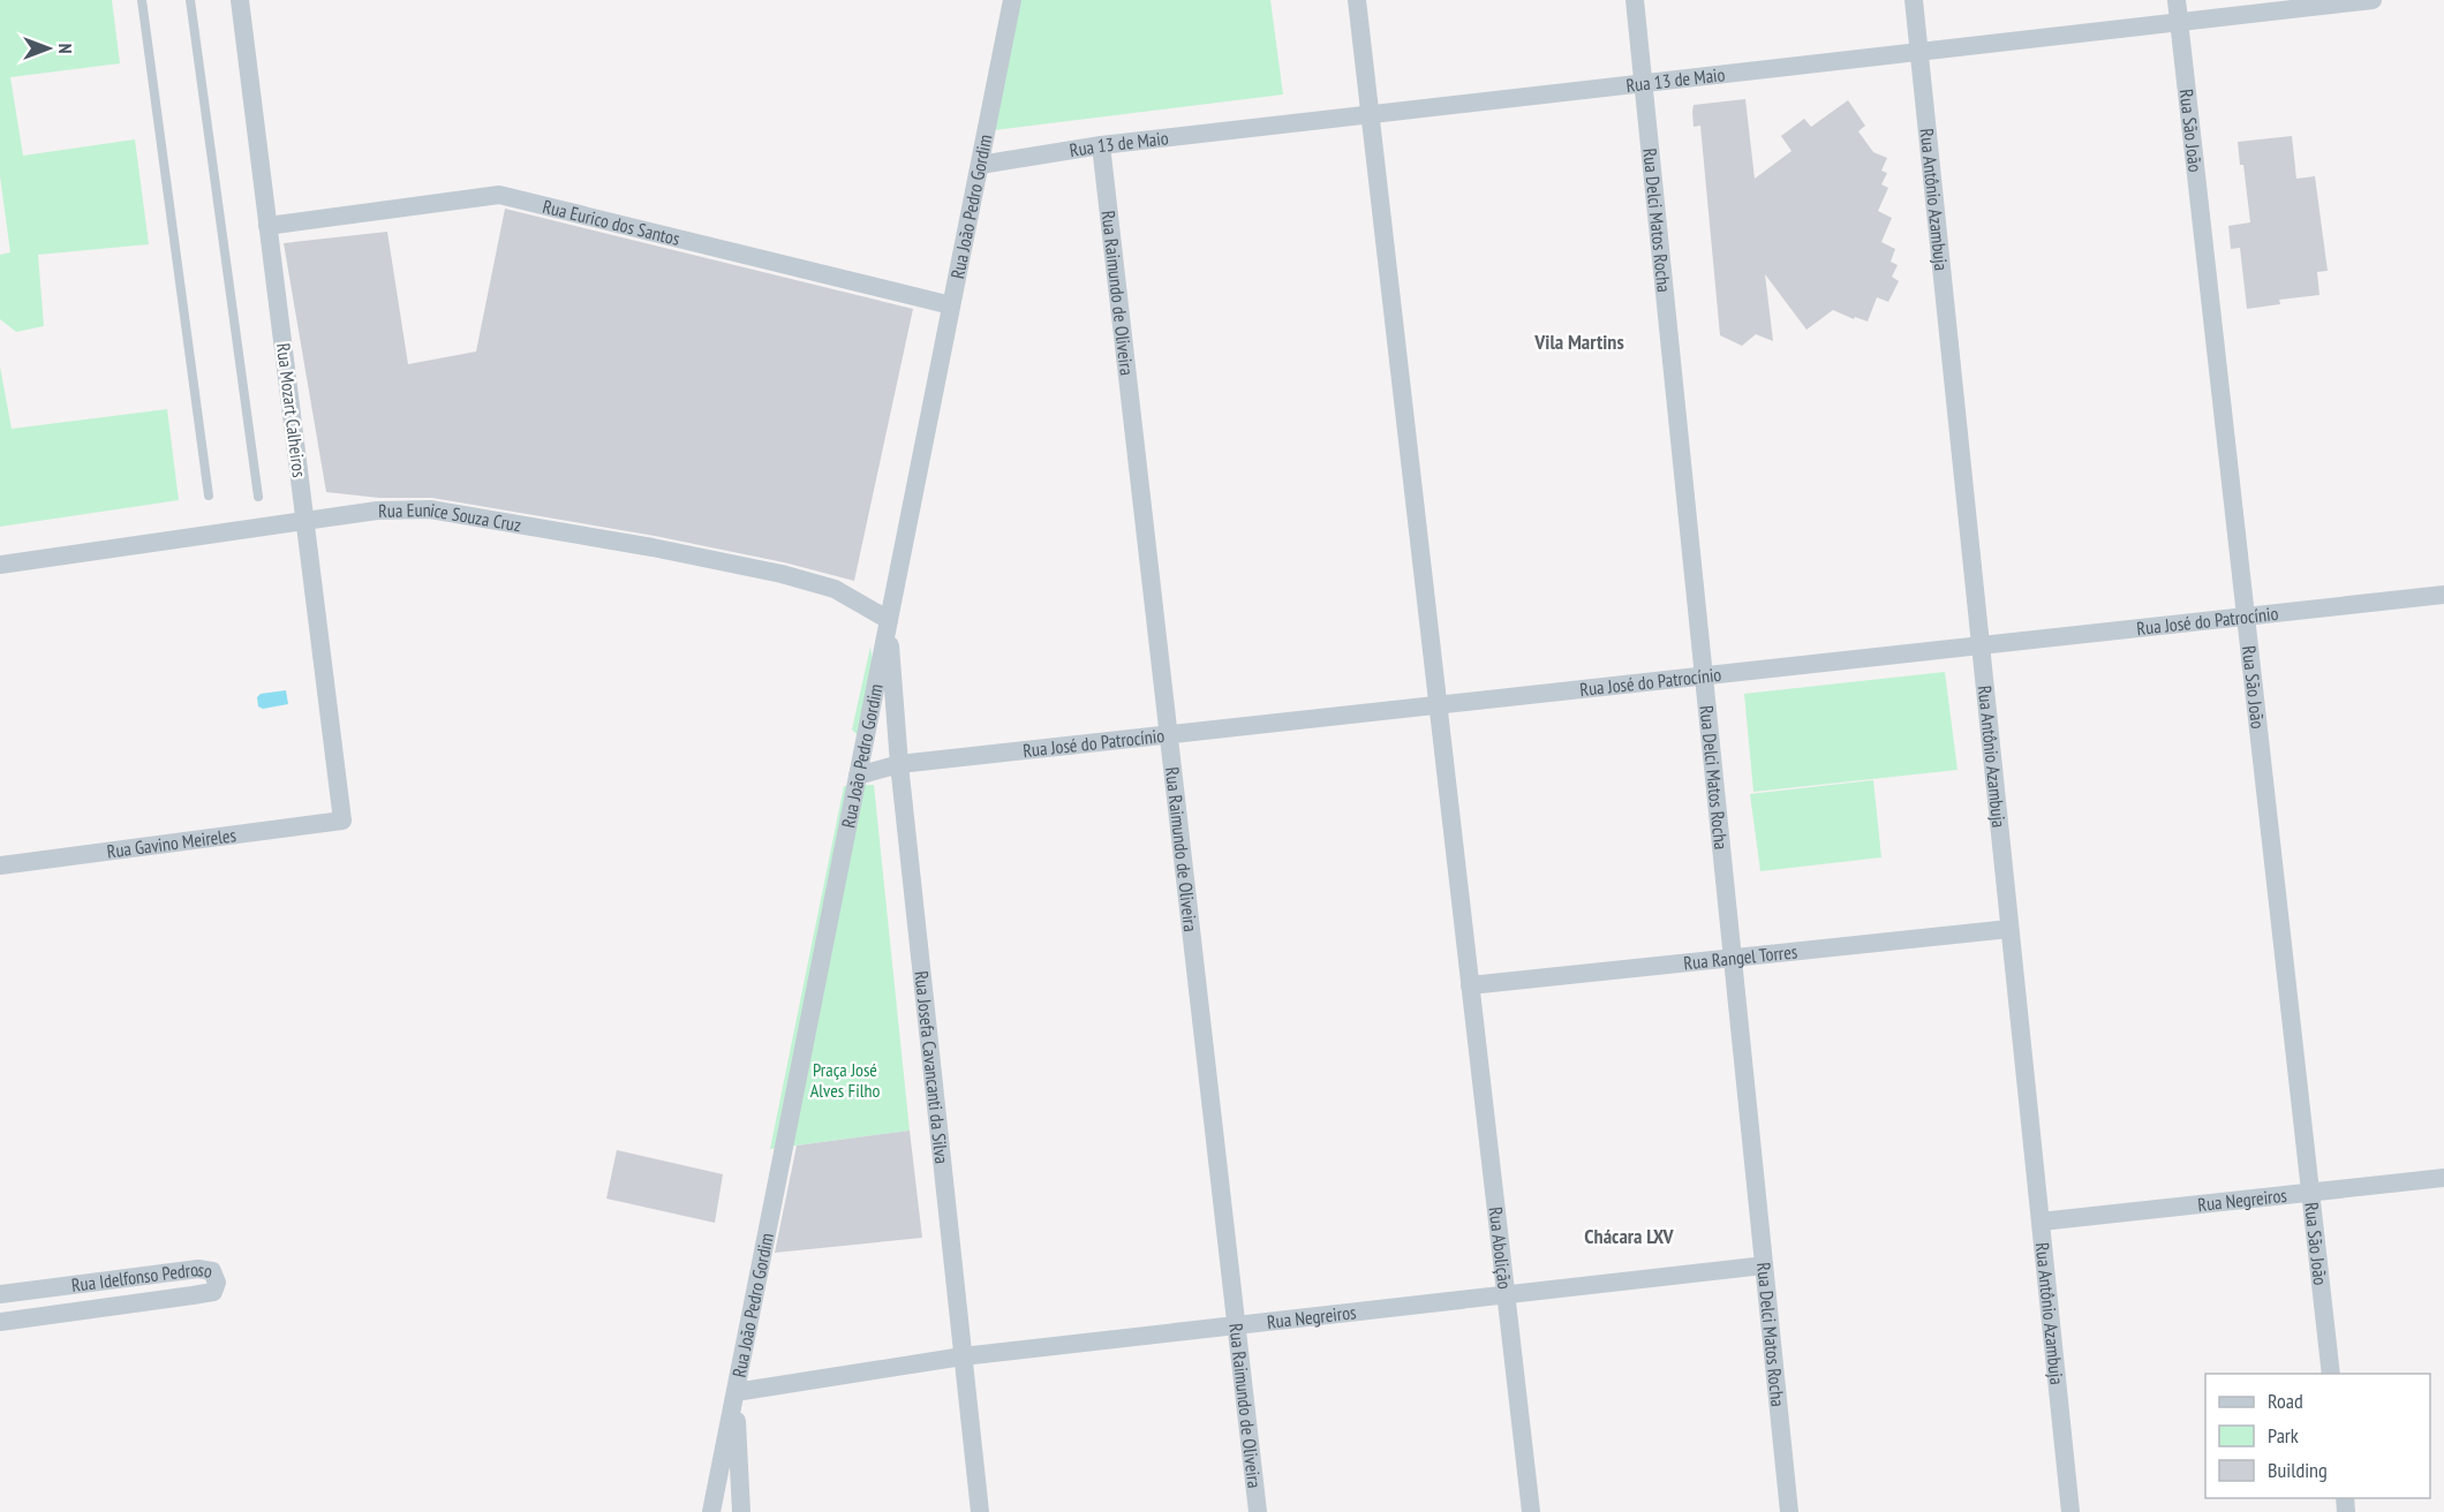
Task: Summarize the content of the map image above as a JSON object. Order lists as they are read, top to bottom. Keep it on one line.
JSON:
{"streets":{"street":["Rua 13 de Maio","Rua São João","Rua Antônio Azambuja","Rua João Pedro Gordim","Rua Delci Matos Rocha","Rua Eurico dos Santos","Rua Raimundo de Oliveira","Rua Mozart Calheiros","Rua Eunice Souza Cruz","Rua José do Patrocínio","Rua Gavino Meireles","Rua Rangel Torres","Rua Josefa Cavancanti da Silva","Rua Negreiros","Rua Abolição","Rua Idelfonso Pedroso"]},"crossings":[["Rua 13 de Maio","Rua São João"],["Rua 13 de Maio","Rua Antônio Azambuja"],["Rua 13 de Maio","Rua João Pedro Gordim"],["Rua 13 de Maio","Rua Delci Matos Rocha"],["Rua 13 de Maio","Rua Raimundo de Oliveira"],["Rua 13 de Maio","Rua Abolição"],["Rua São João","Rua José do Patrocínio"],["Rua São João","Rua Negreiros"],["Rua Antônio Azambuja","Rua José do Patrocínio"],["Rua Antônio Azambuja","Rua Rangel Torres"],["Rua Antônio Azambuja","Rua Negreiros"],["Rua João Pedro Gordim","Rua Eurico dos Santos"],["Rua João Pedro Gordim","Rua Eunice Souza Cruz"],["Rua João Pedro Gordim","Rua José do Patrocínio"],["Rua João Pedro Gordim","Rua Josefa Cavancanti da Silva"],["Rua João Pedro Gordim","Rua Negreiros"],["Rua Delci Matos Rocha","Rua José do Patrocínio"],["Rua Delci Matos Rocha","Rua Rangel Torres"],["Rua Delci Matos Rocha","Rua Negreiros"],["Rua Eurico dos Santos","Rua Mozart Calheiros"],["Rua Raimundo de Oliveira","Rua José do Patrocínio"],["Rua Raimundo de Oliveira","Rua Negreiros"],["Rua Mozart Calheiros","Rua Eunice Souza Cruz"],["Rua Mozart Calheiros","Rua Gavino Meireles"],["Rua Eunice Souza Cruz","Rua Josefa Cavancanti da Silva"],["Rua José do Patrocínio","Rua Josefa Cavancanti da Silva"],["Rua José do Patrocínio","Rua Abolição"],["Rua Rangel Torres","Rua Abolição"],["Rua Josefa Cavancanti da Silva","Rua Negreiros"],["Rua Negreiros","Rua Abolição"]],"districts":["Vila Martins","Chácara LXV"],"parks":["Praça José Alves Filho"],"legend":["Road","Park","Building"],"north":"right"}
